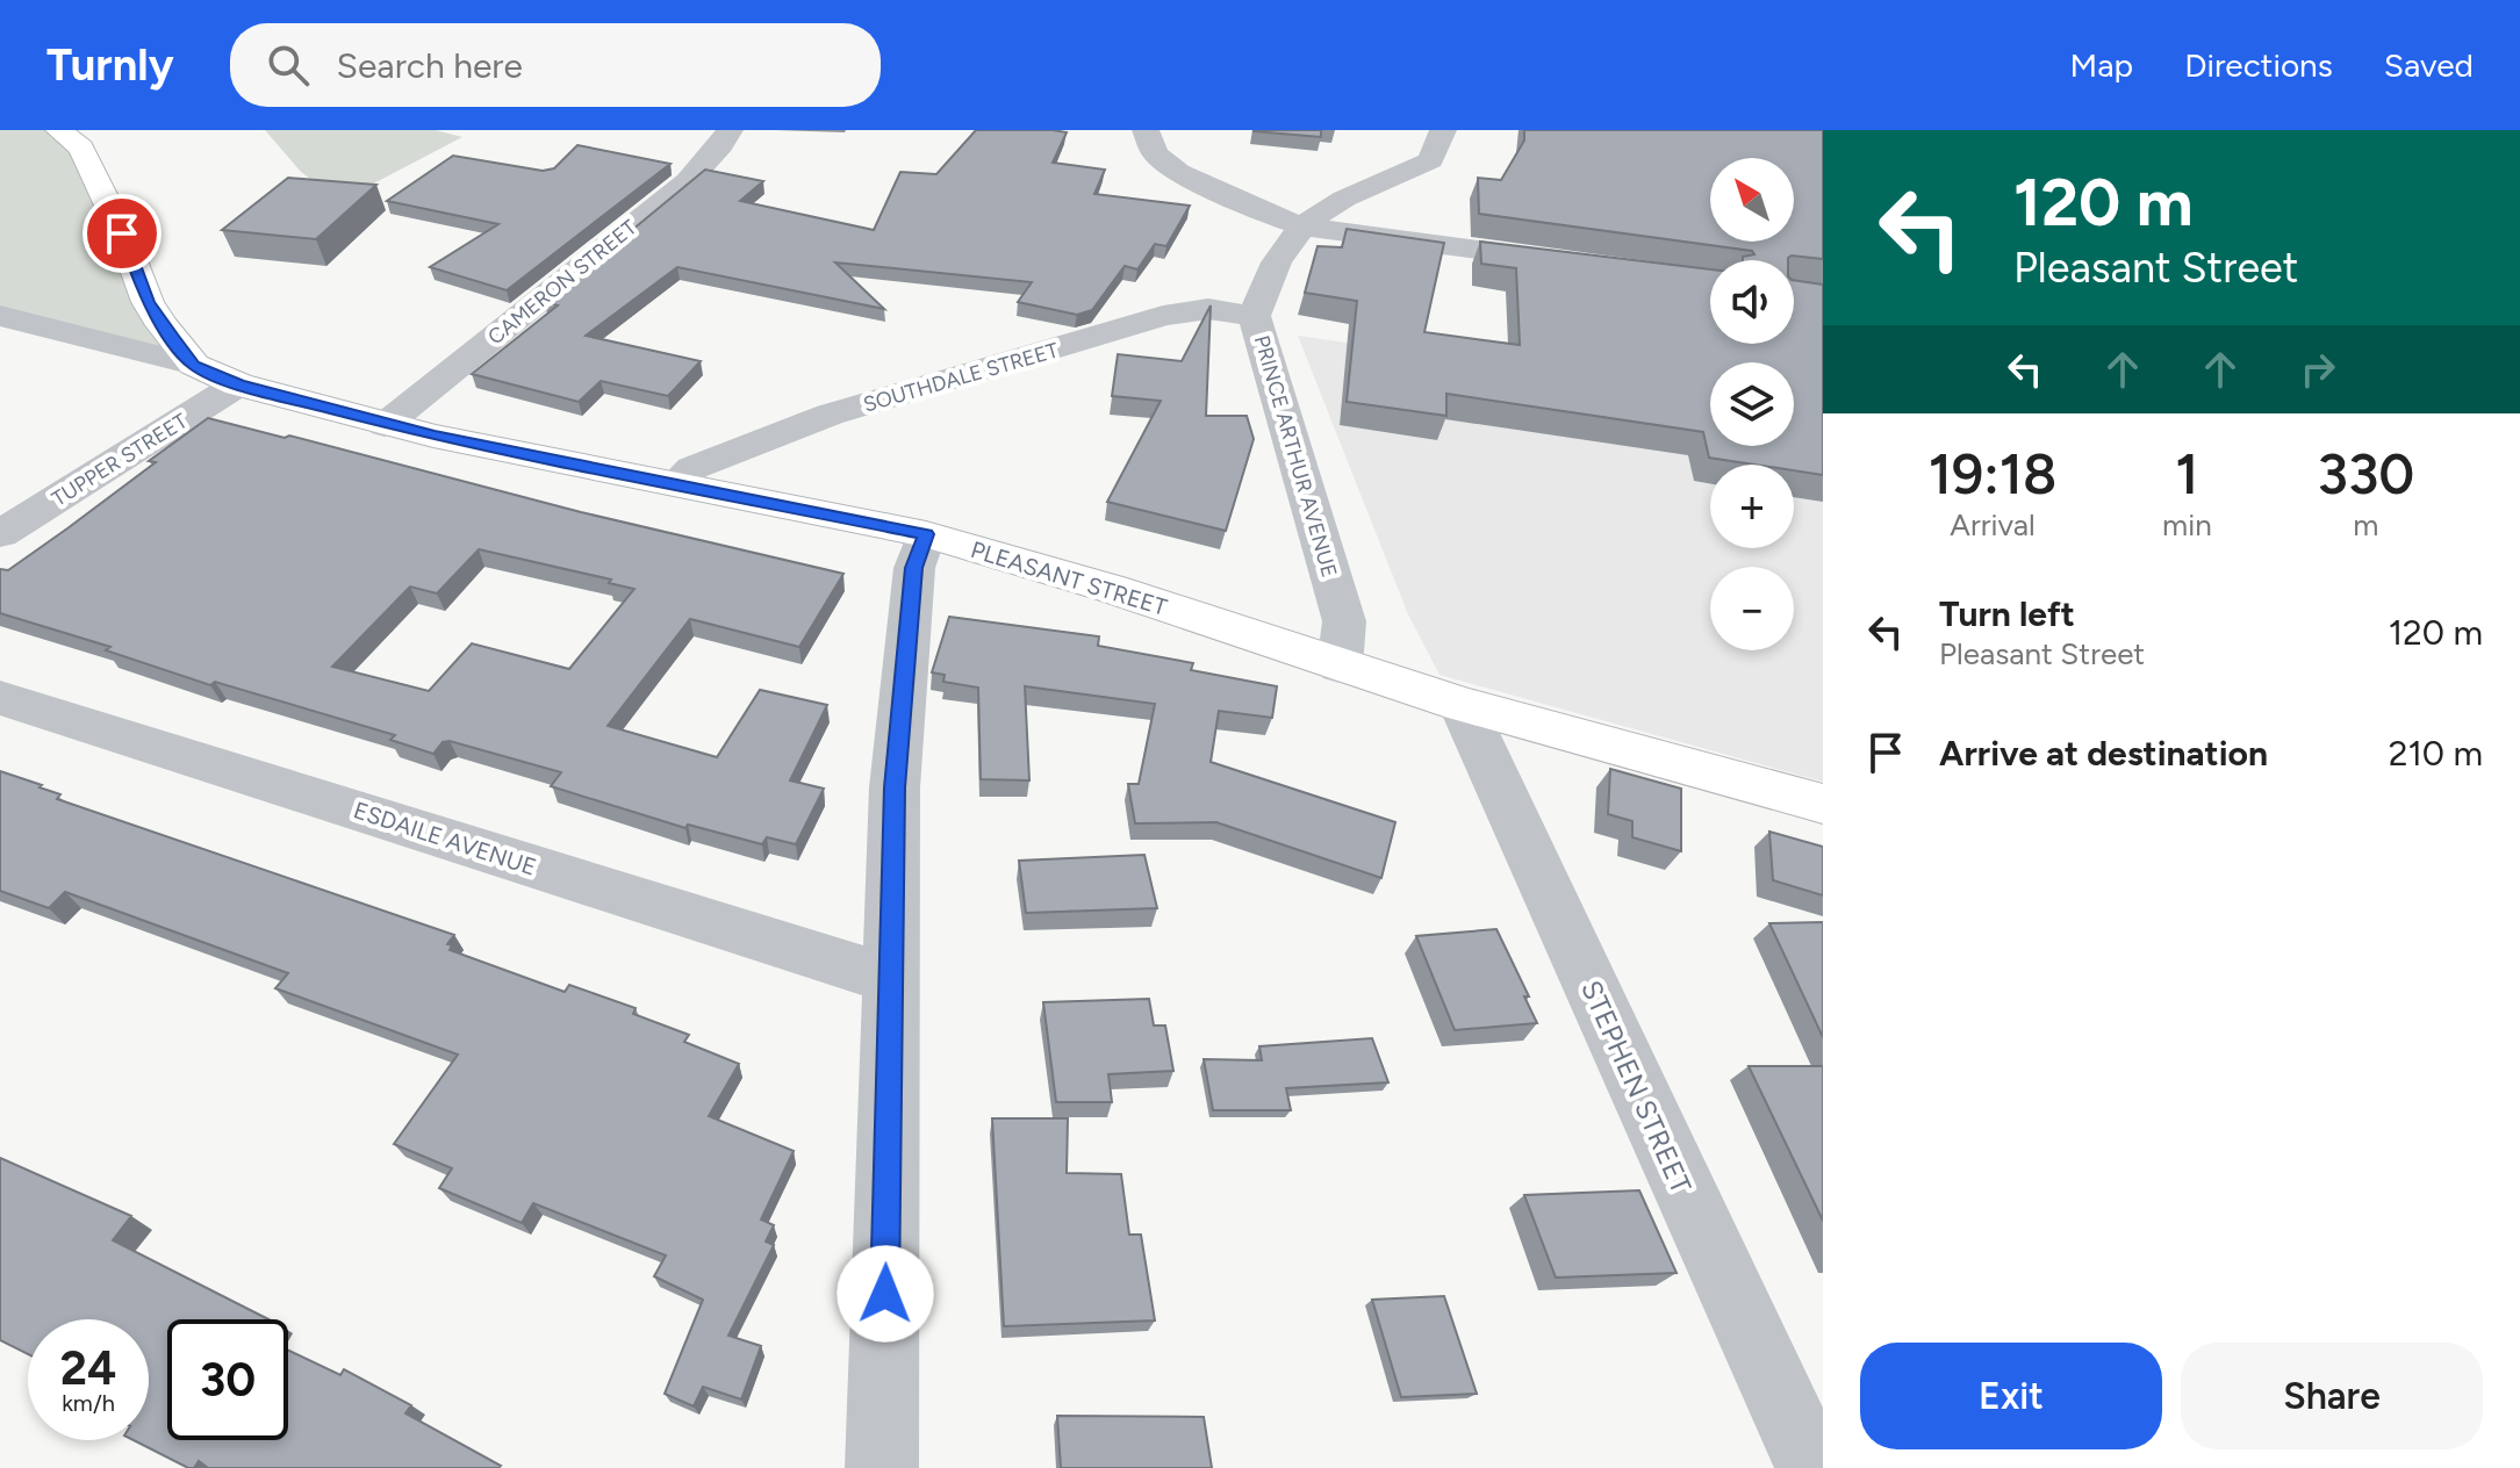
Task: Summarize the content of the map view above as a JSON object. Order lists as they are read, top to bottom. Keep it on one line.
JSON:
{"streets":{"main road":["PLEASANT STREET"],"street":["CAMERON STREET","SOUTHDALE STREET","PRINCE ARTHUR AVENUE","TUPPER STREET","ESDAILE AVENUE","STEPHEN STREET"]},"crossings":[["CAMERON STREET","PLEASANT STREET"],["SOUTHDALE STREET","PRINCE ARTHUR AVENUE"],["SOUTHDALE STREET","PLEASANT STREET"],["PRINCE ARTHUR AVENUE","PLEASANT STREET"],["TUPPER STREET","PLEASANT STREET"],["PLEASANT STREET","STEPHEN STREET"]],"north":"top left","page":{"header":"Turnly","search":"Search here","nav":["Map","Directions","Saved"],"turn":["120 m","Pleasant Street"],"map_buttons":["+","−"],"eta":["19:18","Arrival","1","min","330","m"],"list":[{"name":"Turn left","note":"Pleasant Street","value":"120 m"},{"name":"Arrive at destination","value":"210 m"}],"speed":"24 km/h","limit":"30","buttons":["Exit","Share"]}}
